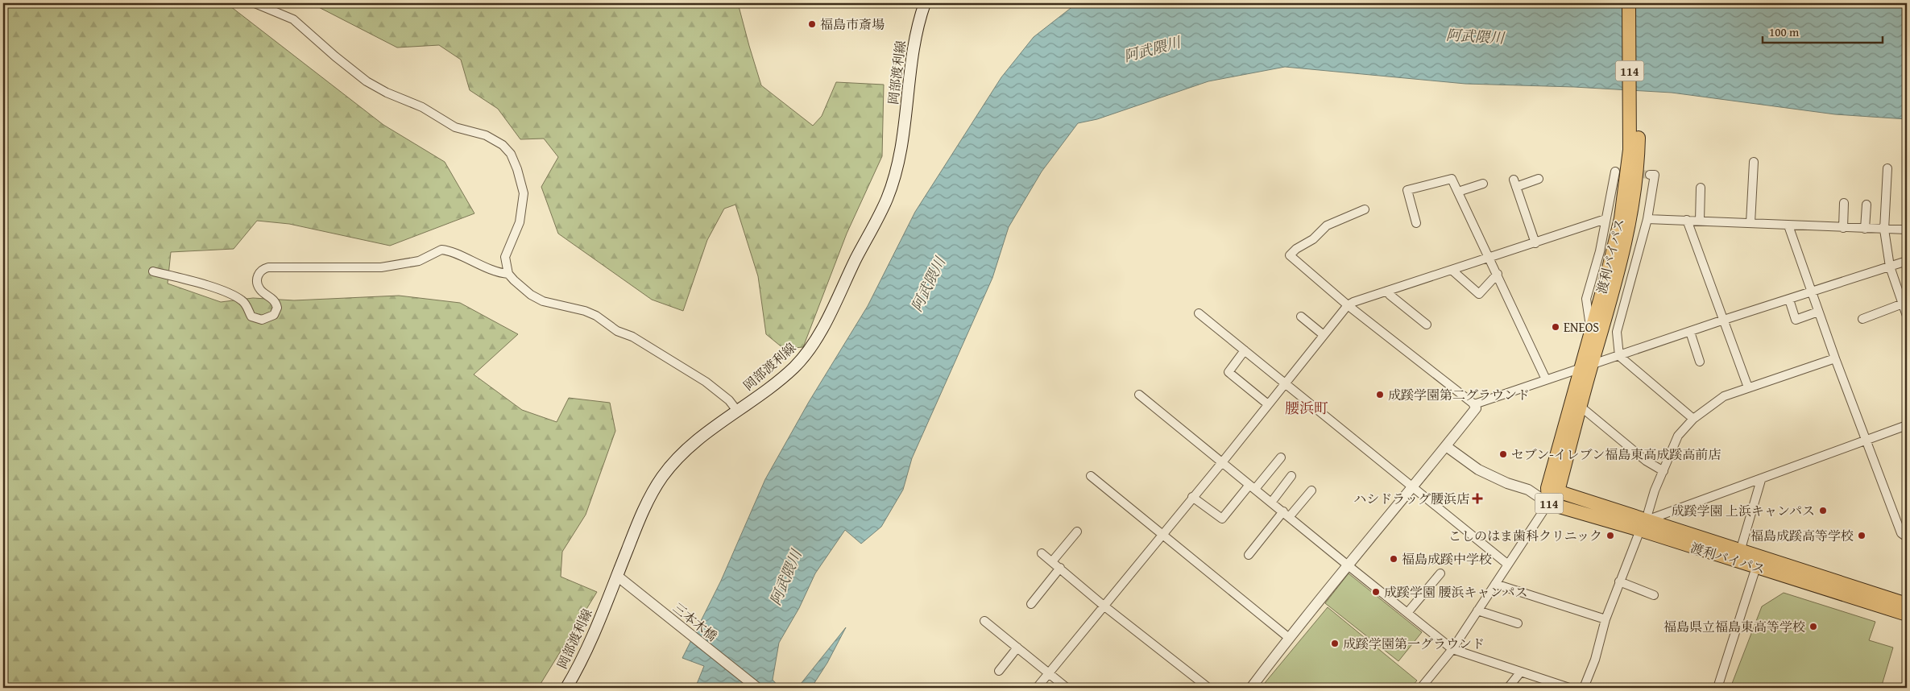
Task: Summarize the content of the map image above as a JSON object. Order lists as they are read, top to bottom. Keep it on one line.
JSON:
{"streets":{"highway":["114","渡利バイパス"],"main road":["岡部渡利線"],"street":["三本木橋"]},"crossings":[["岡部渡利線","三本木橋"]],"districts":["腰浜町"],"water":["阿武隈川"],"places":{"other":["福島市斎場","ENEOS","成蹊学園第二グラウンド","セブン-イレブン福島東高成蹊高前店","成蹊学園 上浜キャンパス","こしのはま歯科クリニック","福島成蹊高等学校","福島成蹊中学校","成蹊学園 腰浜キャンパス","福島県立福島東高等学校","成蹊学園第一グラウンド"],"health":["ハシドラッグ腰浜店"]},"scale_bar":"100 m"}
